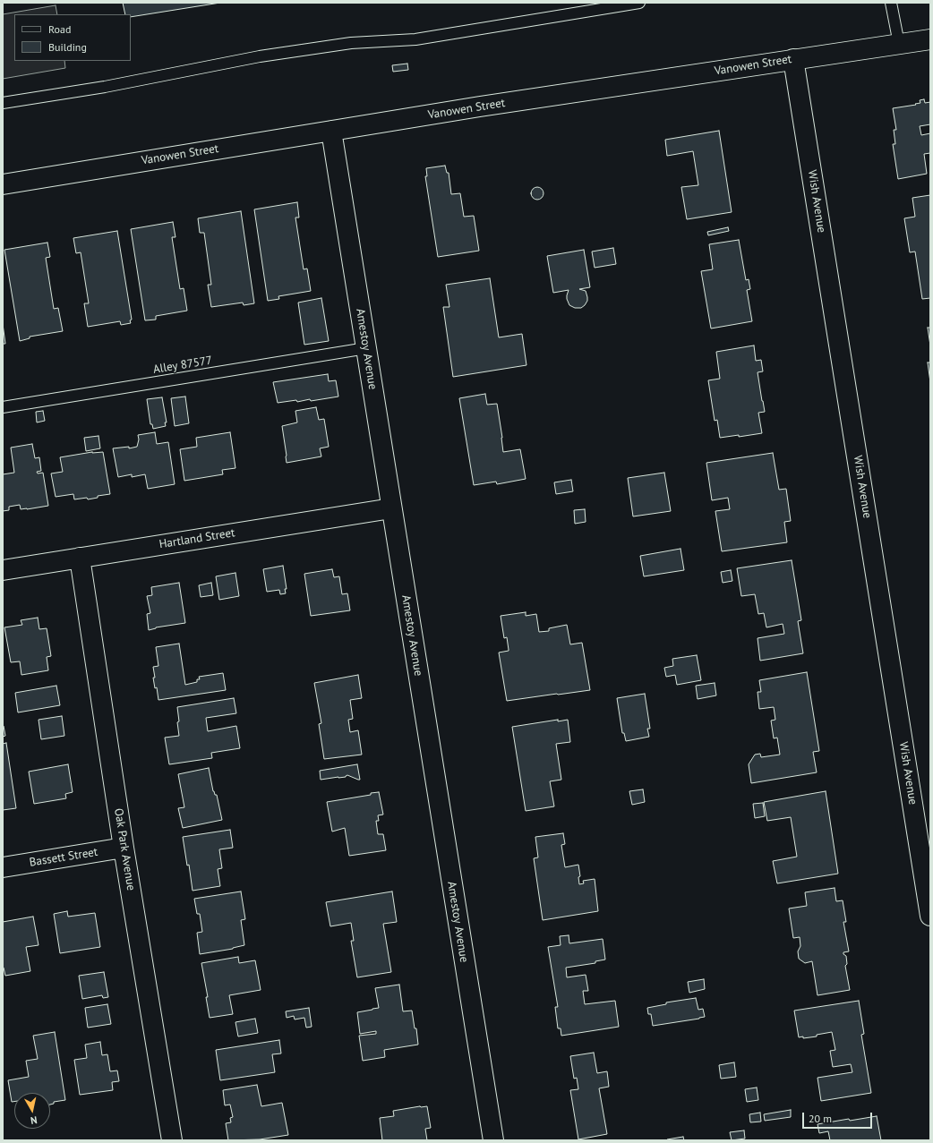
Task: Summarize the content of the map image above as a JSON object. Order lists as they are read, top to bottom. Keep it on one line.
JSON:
{"streets":{"street":["Vanowen Street","Wish Avenue","Amestoy Avenue","Hartland Street","Oak Park Avenue","Bassett Street"],"lane":["Alley 87577"]},"crossings":[["Vanowen Street","Wish Avenue"],["Vanowen Street","Amestoy Avenue"],["Amestoy Avenue","Alley 87577"],["Amestoy Avenue","Hartland Street"],["Hartland Street","Oak Park Avenue"],["Oak Park Avenue","Bassett Street"]],"legend":["Road","Building"],"scale_bar":"20 m","north":"bottom"}
